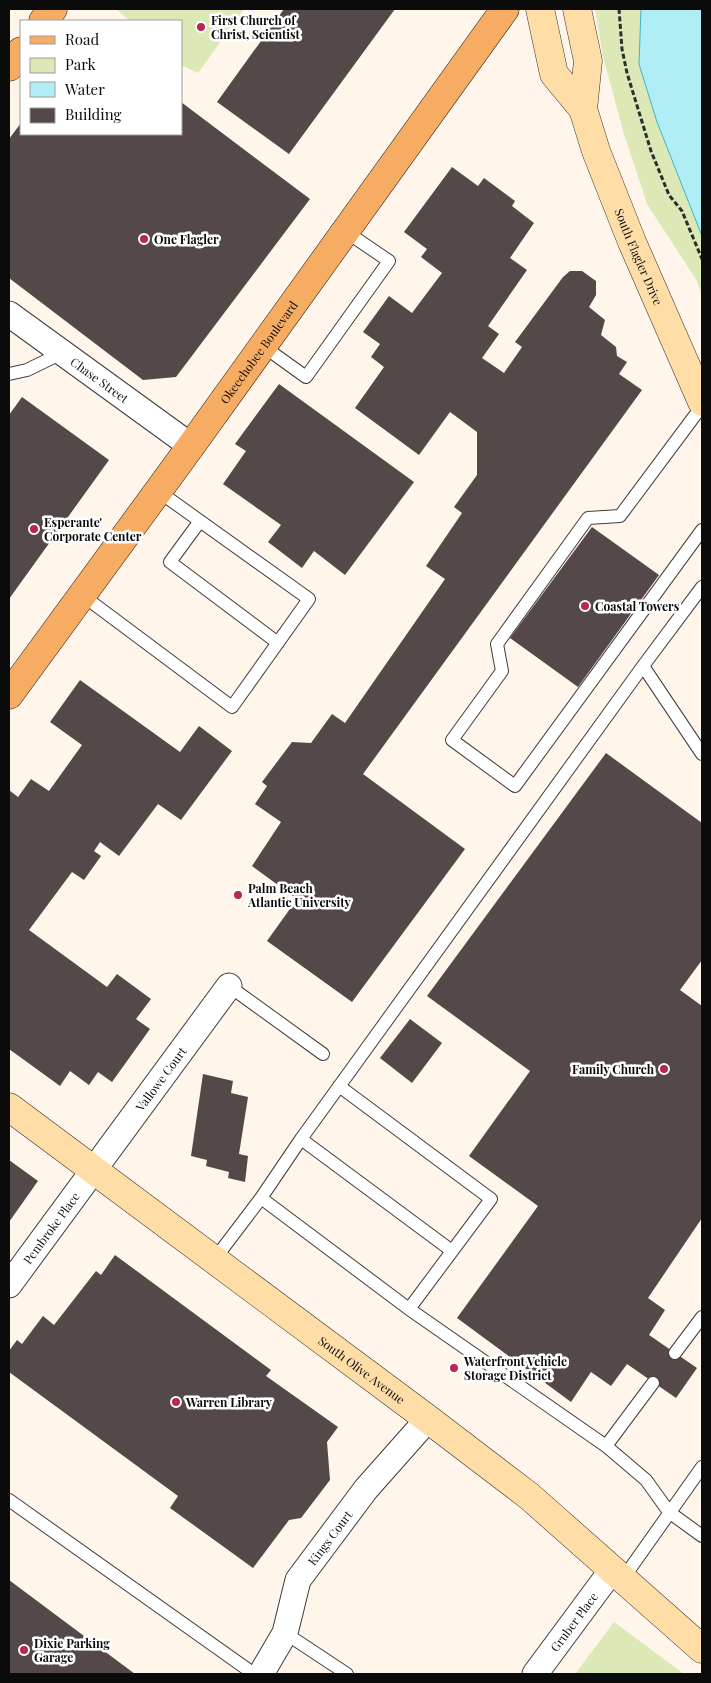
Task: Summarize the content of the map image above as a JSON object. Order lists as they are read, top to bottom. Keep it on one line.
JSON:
{"streets":{"main road":["Okeechobee Boulevard"],"street":["South Flagler Drive","Chase Street","Vallowe Court","Pembroke Place","South Olive Avenue","Kings Court","Gruber Place"]},"crossings":[["Okeechobee Boulevard","Chase Street"],["Vallowe Court","Pembroke Place"],["Vallowe Court","South Olive Avenue"],["Pembroke Place","South Olive Avenue"],["South Olive Avenue","Kings Court"],["South Olive Avenue","Gruber Place"]],"places":["First Church of Christ, Scientist","One Flagler","Esperante' Corporate Center","Coastal Towers","Palm Beach Atlantic University","Family Church","Waterfront Vehicle Storage District","Warren Library","Dixie Parking Garage"],"legend":["Road","Park","Water","Building"]}
